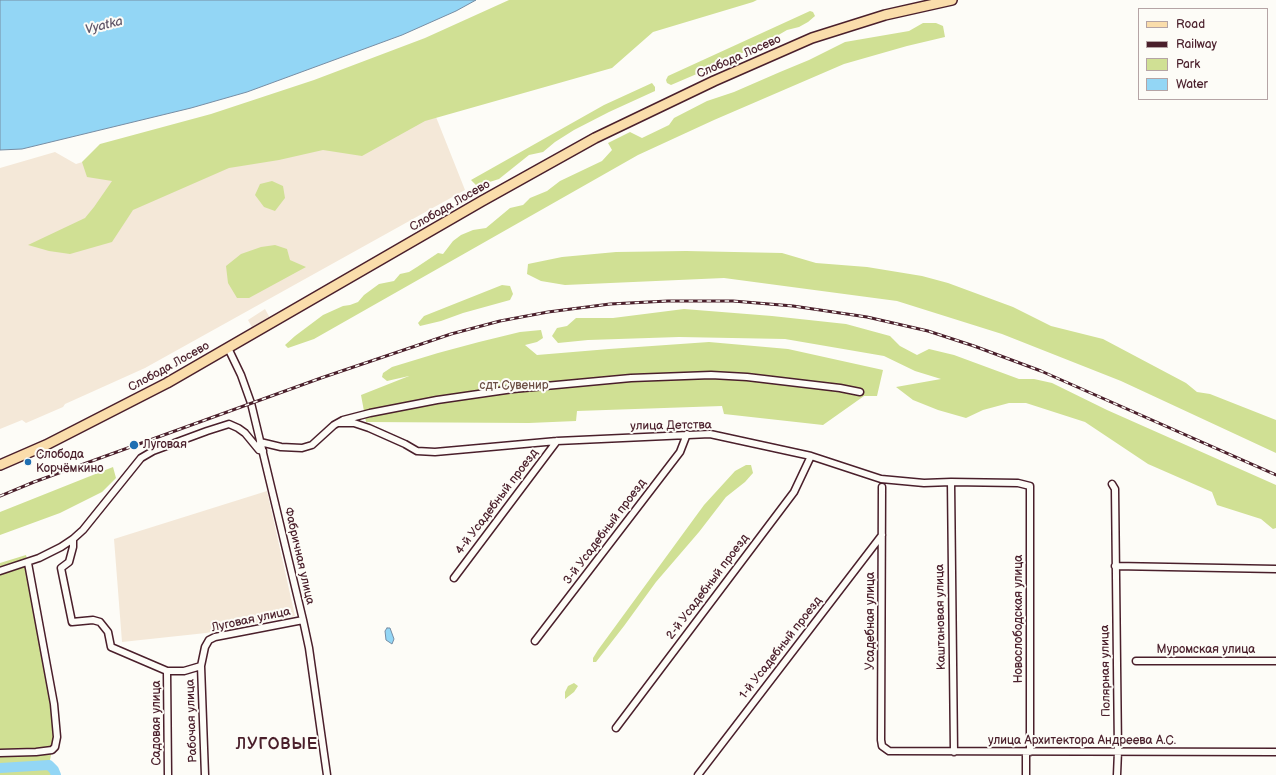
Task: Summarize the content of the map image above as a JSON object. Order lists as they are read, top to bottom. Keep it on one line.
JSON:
{"streets":{"main road":["Слобода Лосево"],"street":["улица Детства","4-й Усадебный проезд","3-й Усадебный проезд","Фабричная улица","2-й Усадебный проезд","Каштановая улица","Новослободская улица","Луговая улица","Усадебная улица","1-й Усадебный проезд","Муромская улица","Полярная улица","Рабочая улица","Садовая улица","улица Архитектора Андреева А.С."]},"crossings":[["Слобода Лосево","Фабричная улица"],["улица Детства","4-й Усадебный проезд"],["улица Детства","3-й Усадебный проезд"],["улица Детства","2-й Усадебный проезд"],["улица Детства","Каштановая улица"],["улица Детства","Новослободская улица"],["Фабричная улица","Луговая улица"],["Каштановая улица","улица Архитектора Андреева А.С."],["Новослободская улица","улица Архитектора Андреева А.С."],["Луговая улица","Рабочая улица"],["Усадебная улица","1-й Усадебный проезд"],["Усадебная улица","улица Архитектора Андреева А.С."],["Полярная улица","улица Архитектора Андреева А.С."]],"districts":["ЛУГОВЫЕ"],"water":["Vyatka"],"parks":["сдт Сувенир"],"places":["Луговая","Слобода Корчёмкино"],"legend":["Road","Railway","Park","Water"]}
